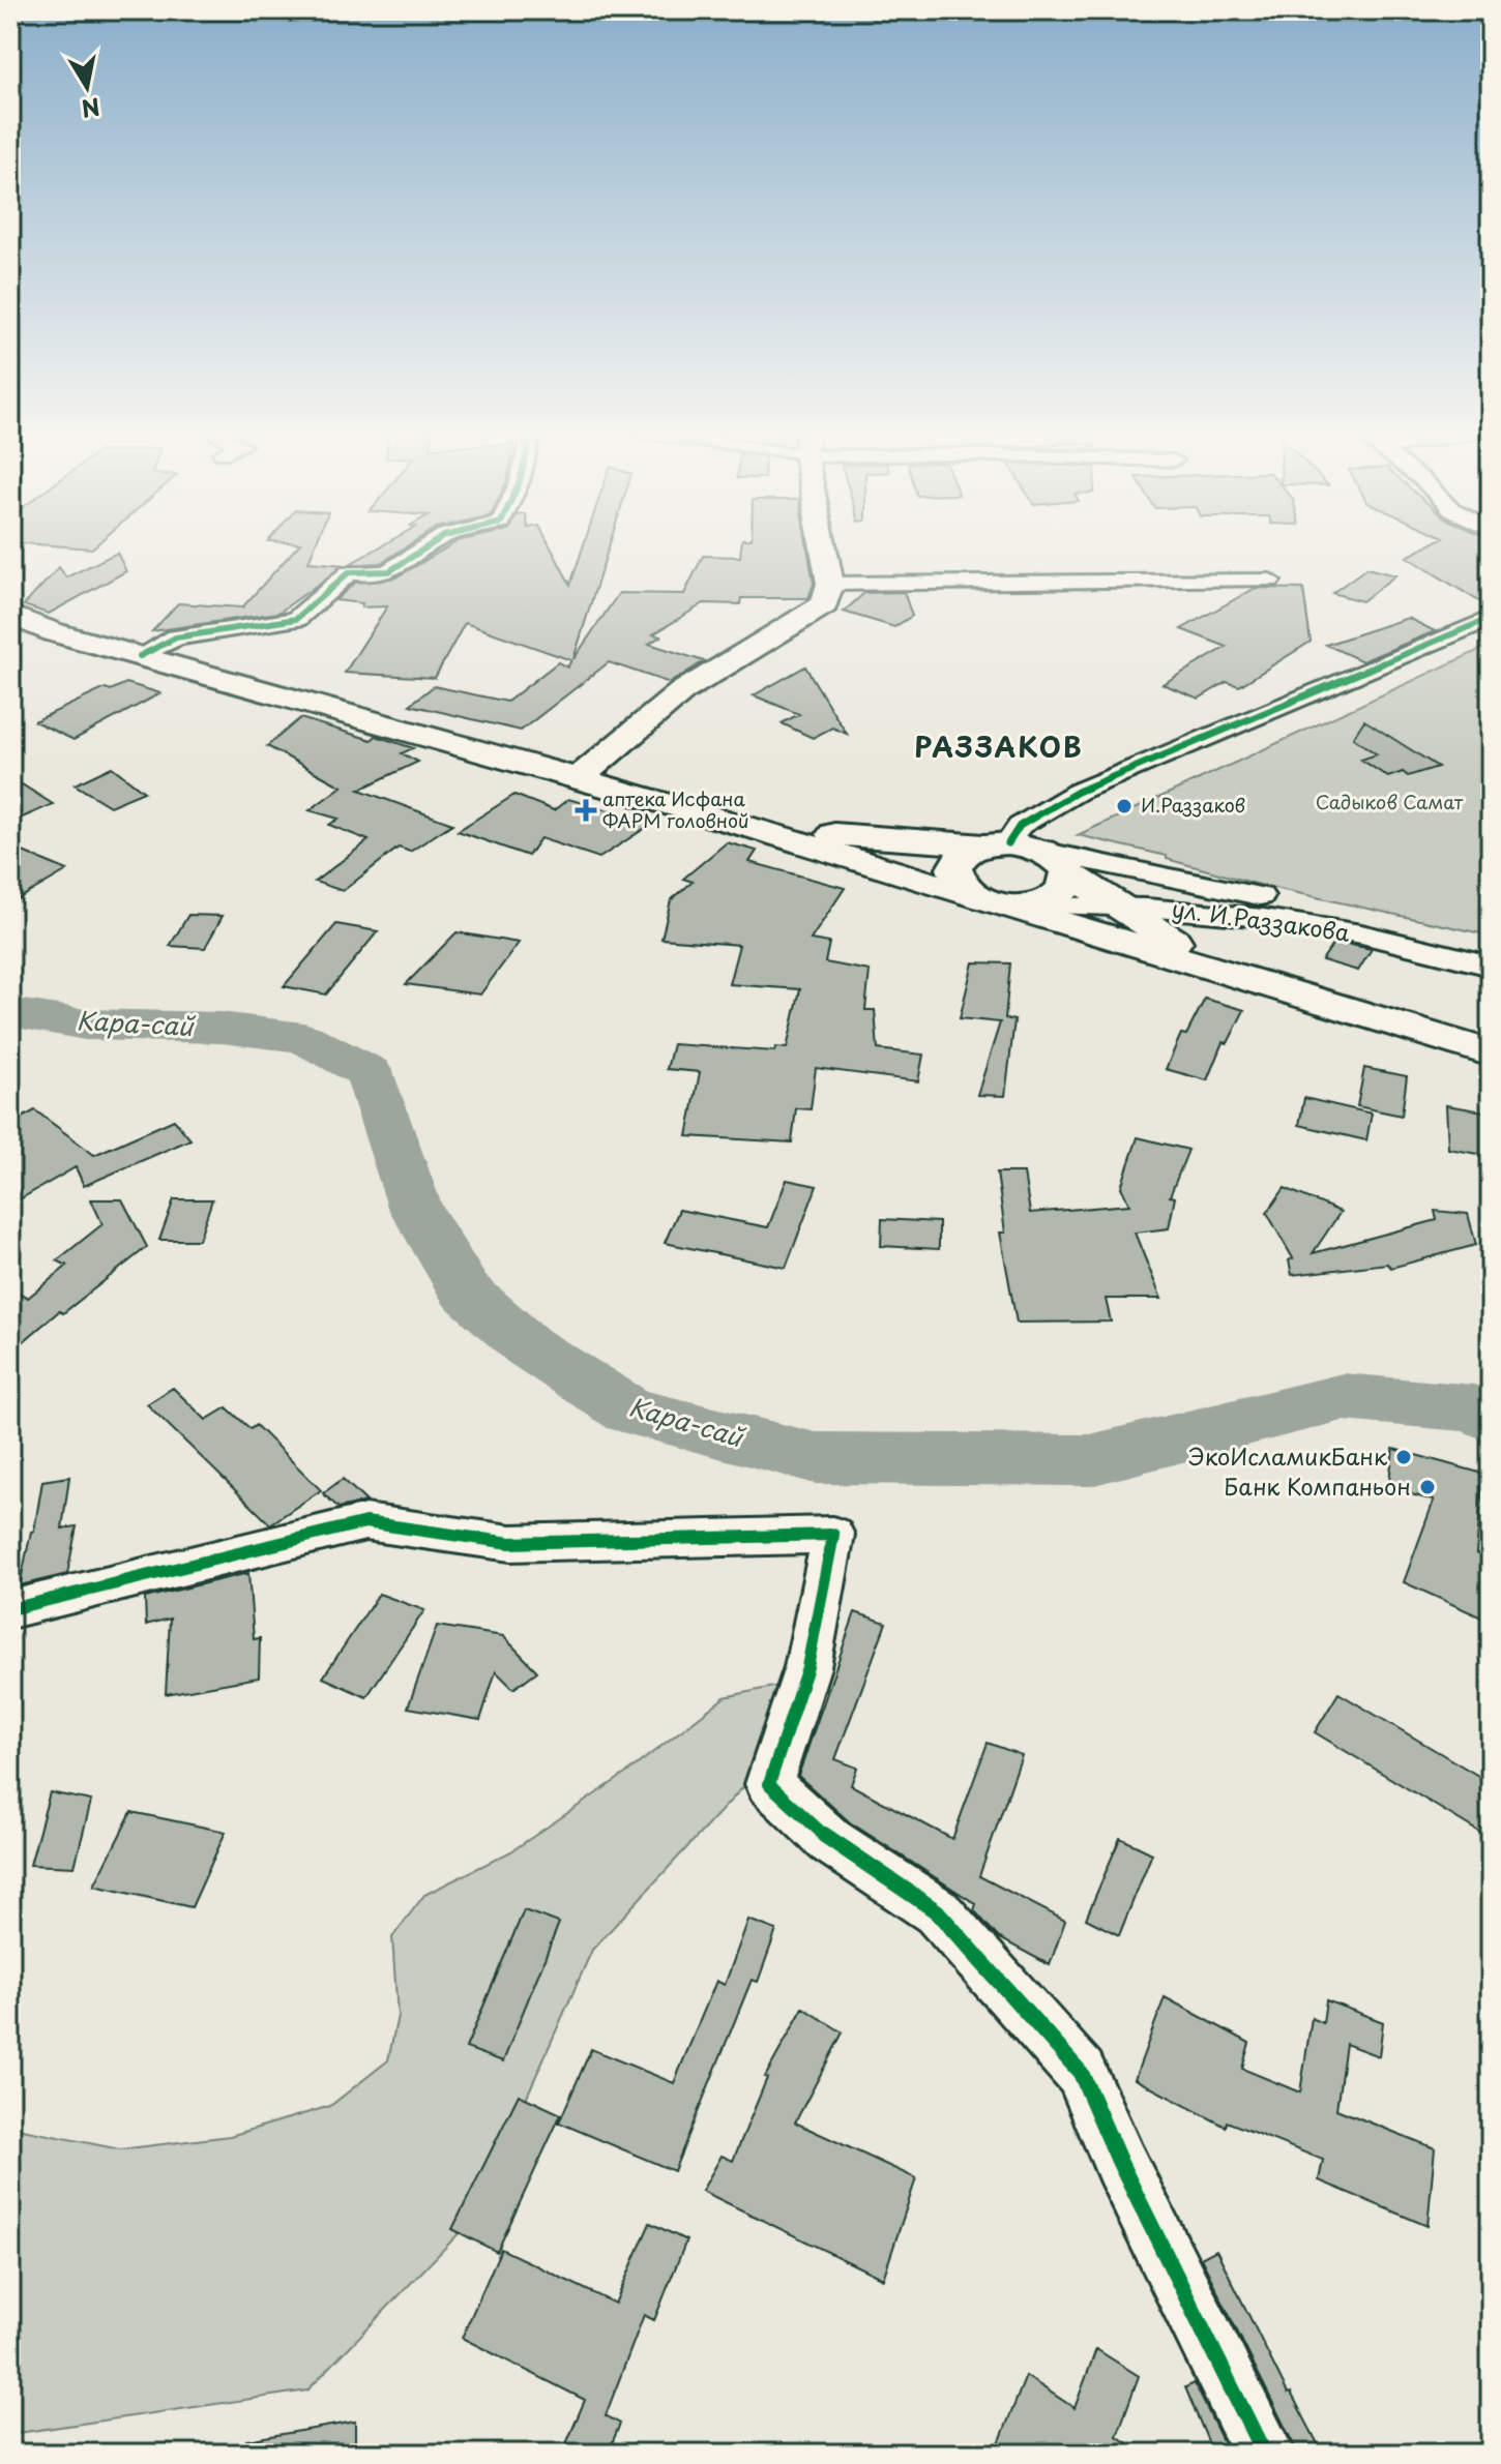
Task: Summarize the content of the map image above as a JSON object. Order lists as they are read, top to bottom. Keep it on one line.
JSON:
{"streets":{"street":["ул. И.Раззакова"]},"districts":["РАЗЗАКОВ"],"water":["Кара-сай"],"parks":["Садыков Самат"],"places":{"other":["И.Раззаков","ЭкоИсламикБанк","Банк Компаньон"],"health":["аптека Исфана ФАРМ головной"]},"north":"bottom"}
